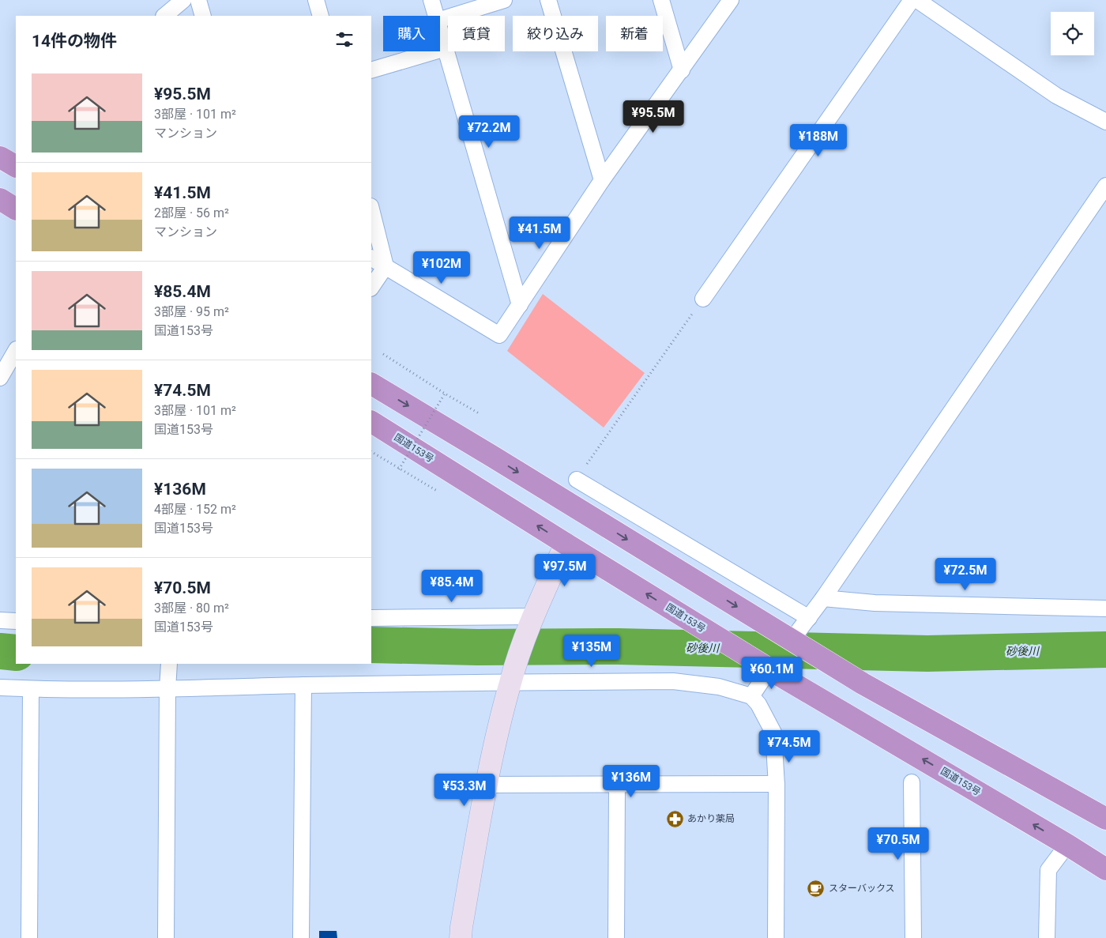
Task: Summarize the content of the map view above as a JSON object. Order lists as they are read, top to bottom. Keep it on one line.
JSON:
{"streets":{"highway":["国道153号"]},"water":["砂後川"],"places":{"pharmacy":["あかり薬局"],"cafe":["スターバックス"]},"page":{"chip":["購入","賃貸","絞り込み","新着"],"heading":"14件の物件","list":[{"name":"¥95.5M","note":"3部屋 · 101 m² · マンション"},{"name":"¥41.5M","note":"2部屋 · 56 m² · マンション"},{"name":"¥85.4M","note":"3部屋 · 95 m² · 国道153号"},{"name":"¥74.5M","note":"3部屋 · 101 m² · 国道153号"},{"name":"¥136M","note":"4部屋 · 152 m² · 国道153号"},{"name":"¥70.5M","note":"3部屋 · 80 m² · 国道153号"}],"price":["¥95.5M","¥72.2M","¥188M","¥41.5M","¥102M","¥97.5M","¥72.5M","¥85.4M","¥135M","¥60.1M","¥74.5M","¥136M","¥53.3M","¥70.5M"]}}
